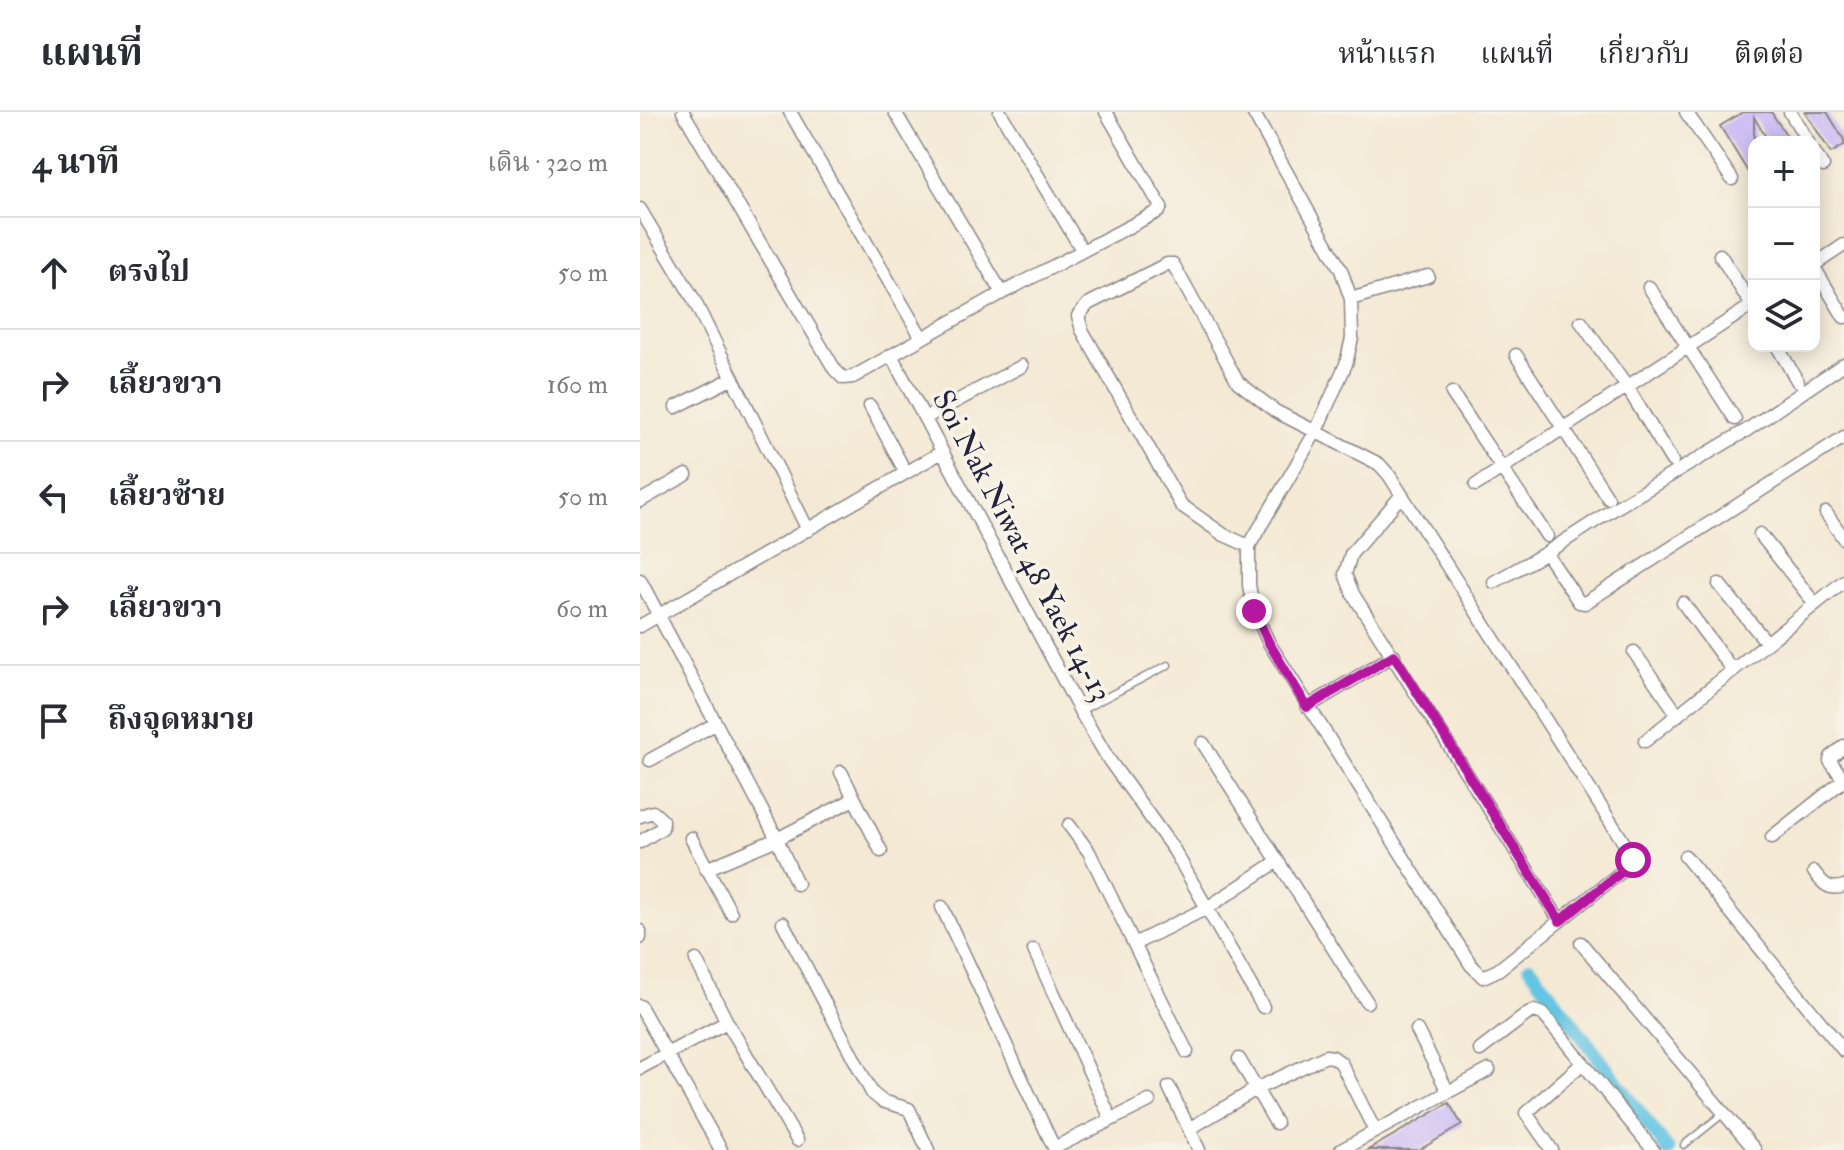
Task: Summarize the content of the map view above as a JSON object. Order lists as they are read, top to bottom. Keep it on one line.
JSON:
{"streets":{"street":["Soi Nak Niwat 48 Yaek 14-13"]},"page":{"header":"แผนที่","nav":["หน้าแรก","แผนที่","เกี่ยวกับ","ติดต่อ"],"heading":["4 นาที","เดิน · 320 m"],"map_buttons":["+","−"],"list":[["ตรงไป","50 m"],["เลี้ยวขวา","160 m"],["เลี้ยวซ้าย","50 m"],["เลี้ยวขวา","60 m"],"ถึงจุดหมาย"]}}
